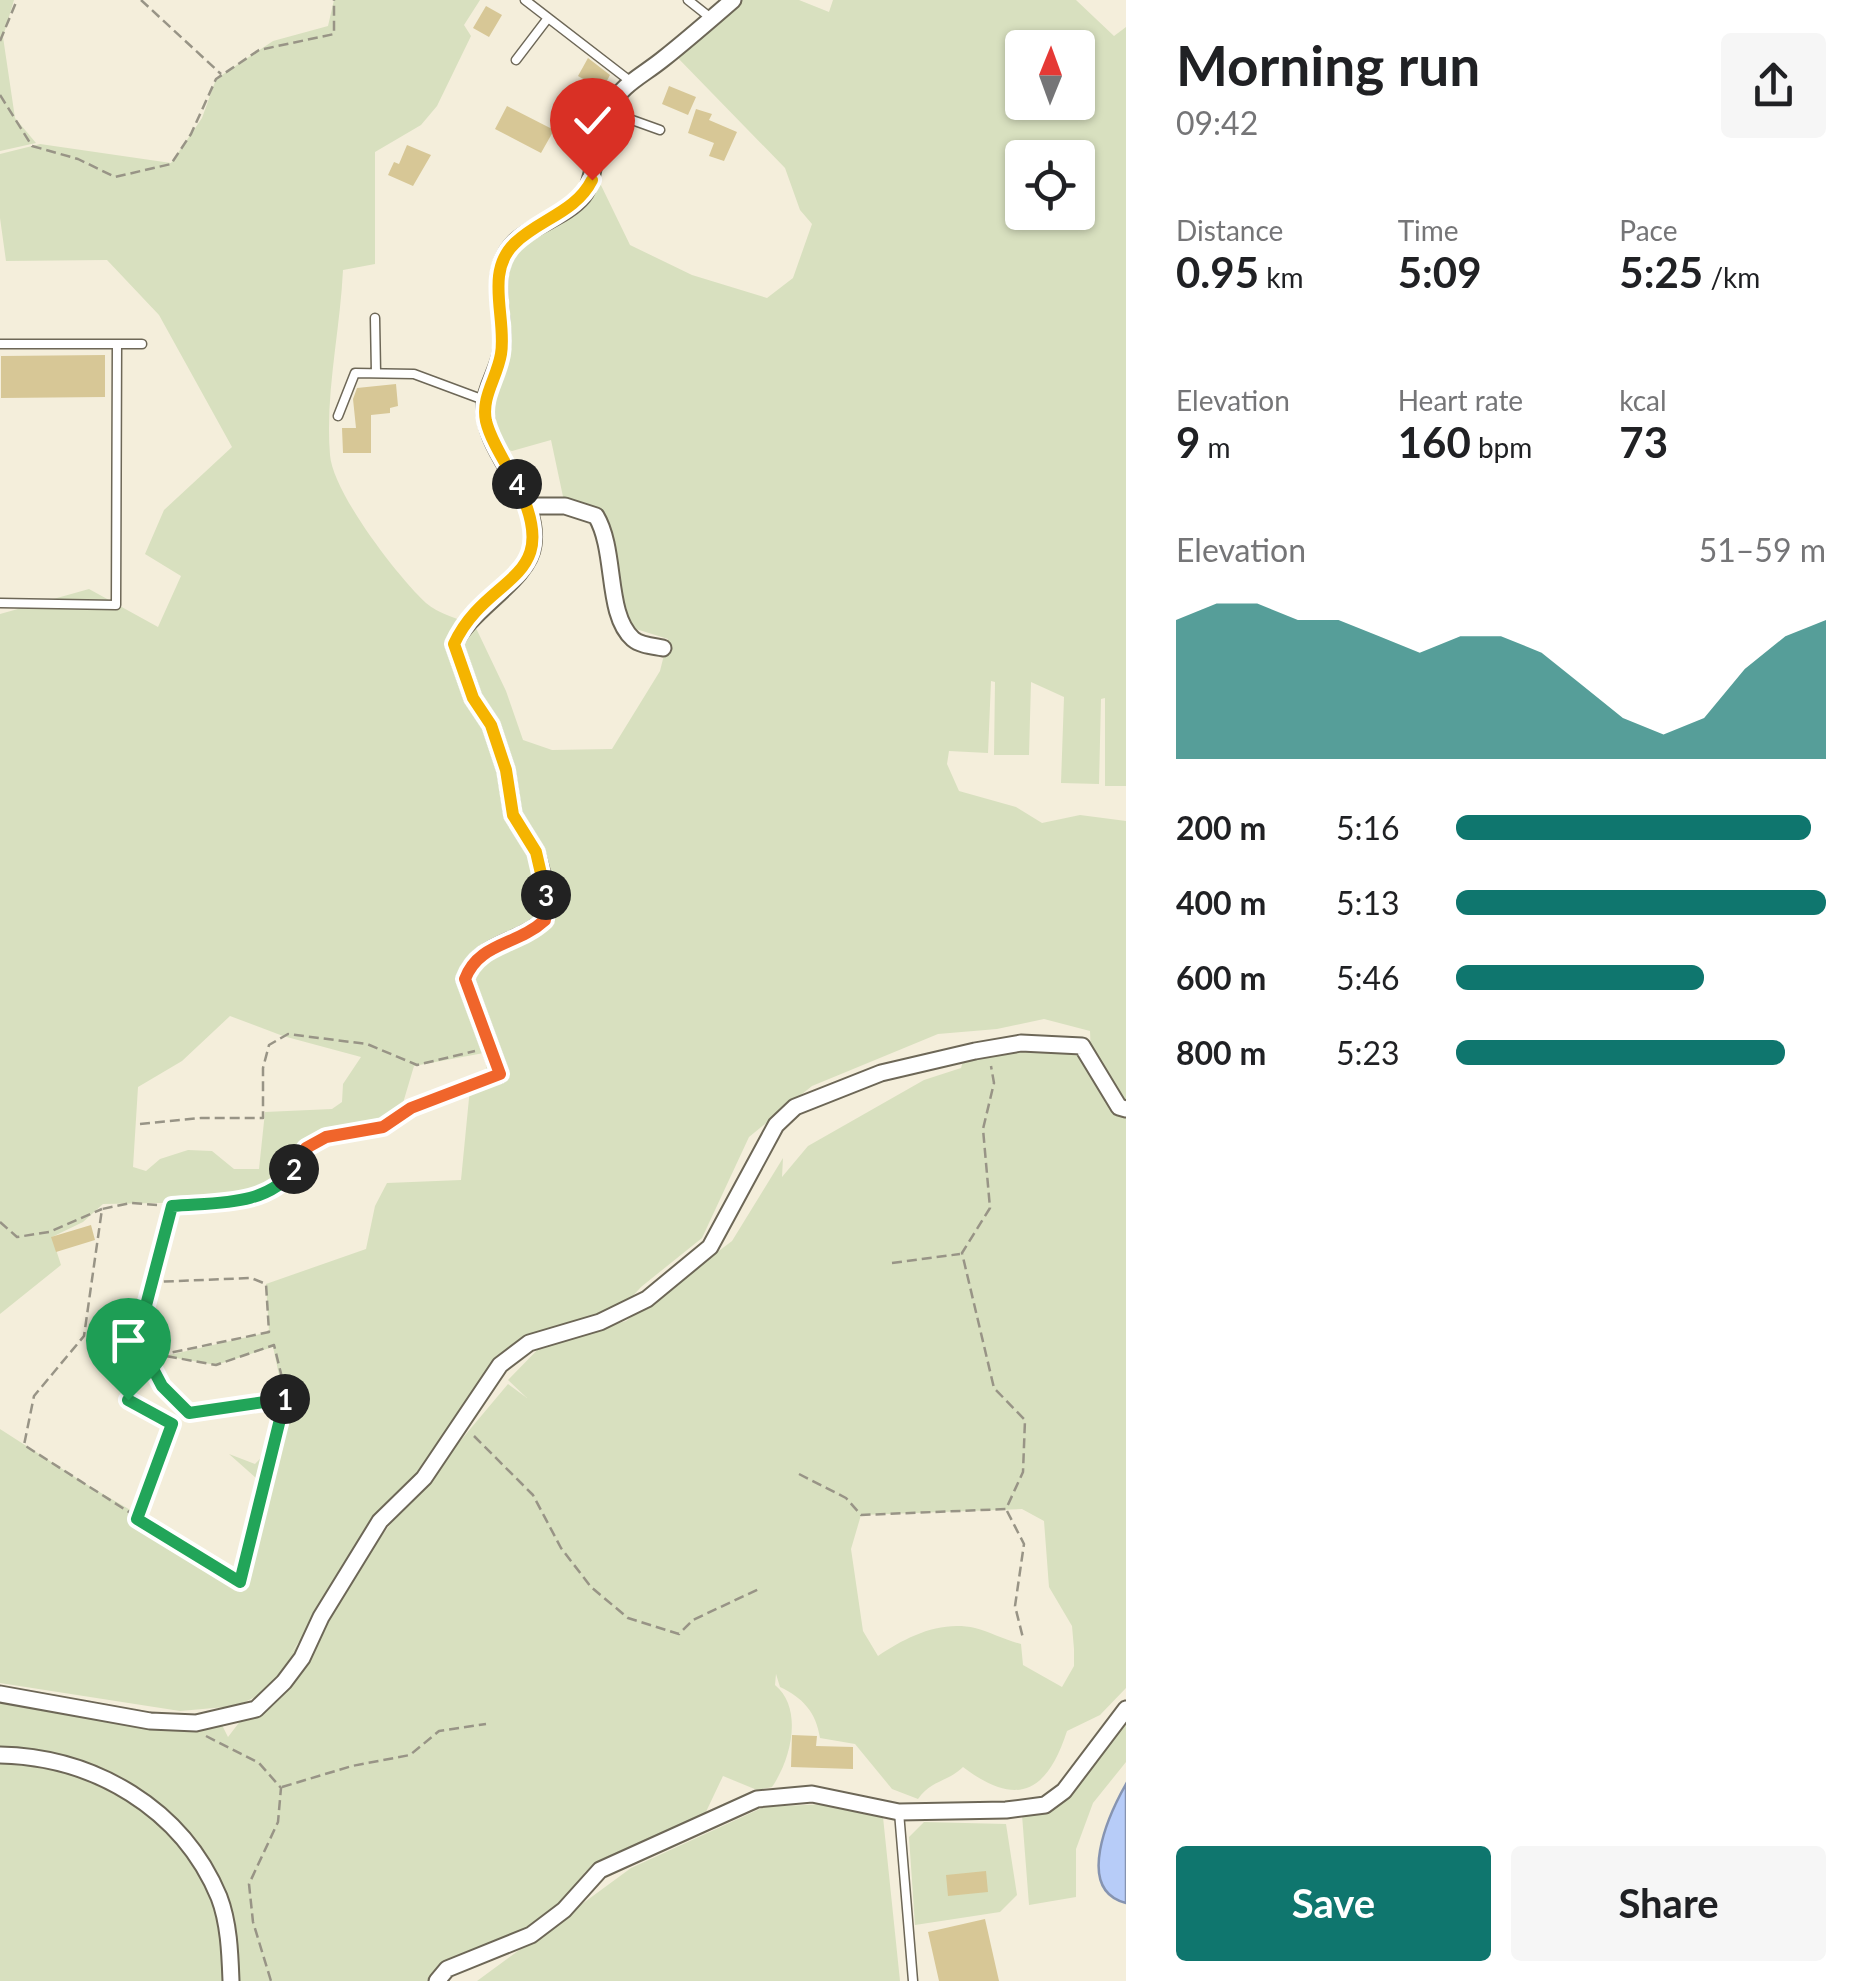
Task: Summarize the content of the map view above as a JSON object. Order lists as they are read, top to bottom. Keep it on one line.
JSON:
{"north":"top","page":{"heading":["Morning run","09:42"],"stats":[["Distance","0.95 km"],["Time","5:09"],["Pace","5:25 /km"],["Elevation","9 m"],["Heart rate","160 bpm"],["kcal","73"]],"pins":["4","3","2","1"],"chart":["Elevation","51–59 m"],"list":[{"name":"200 m","note":"5:16"},{"name":"400 m","note":"5:13"},{"name":"600 m","note":"5:46"},{"name":"800 m","note":"5:23"}],"buttons":["Save","Share"]}}
